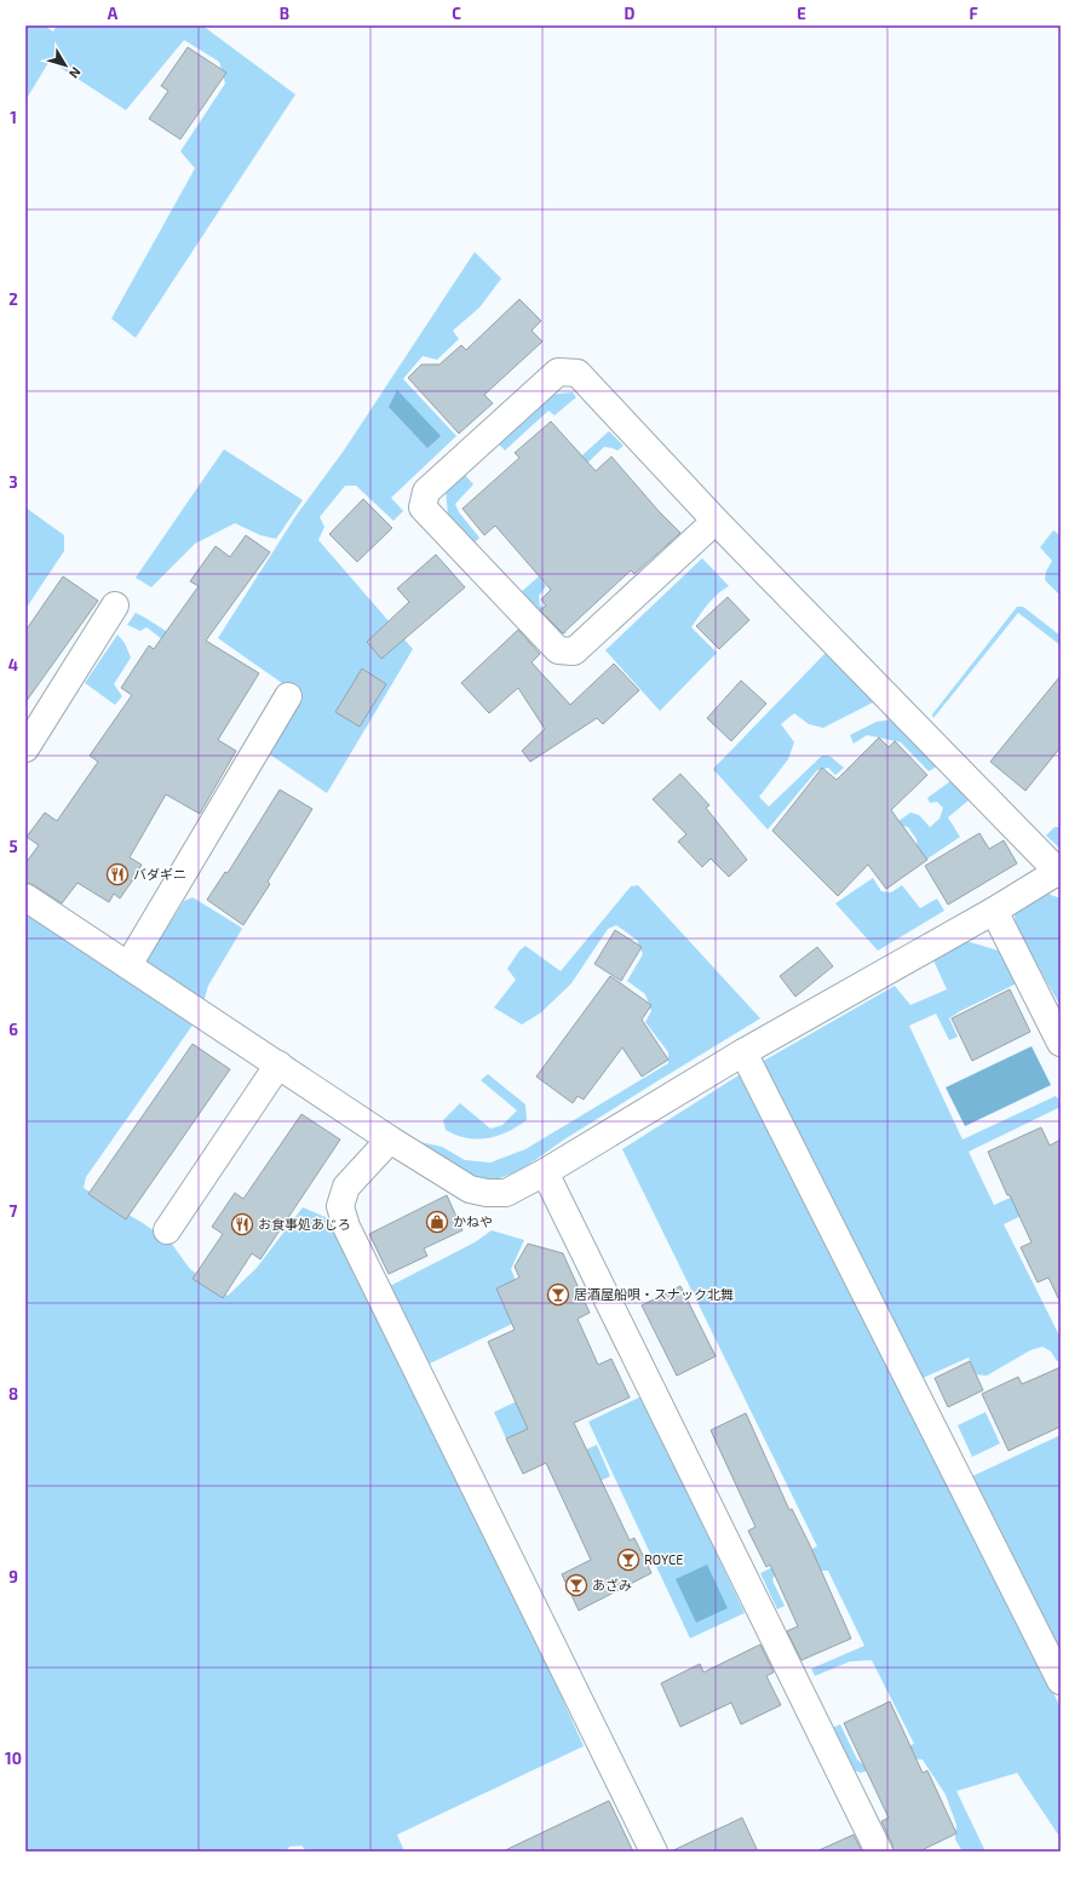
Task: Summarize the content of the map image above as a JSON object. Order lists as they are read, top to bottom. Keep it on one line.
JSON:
{"places":{"restaurant":["バダギニ","お食事処あじろ"],"shop":["かねや"],"bar":["居酒屋船唄・スナック北舞","ROYCE","あざみ"]},"north":"bottom right","grid":{"columns":["A","B","C","D","E","F"],"rows":["1","2","3","4","5","6","7","8","9","10"]}}
